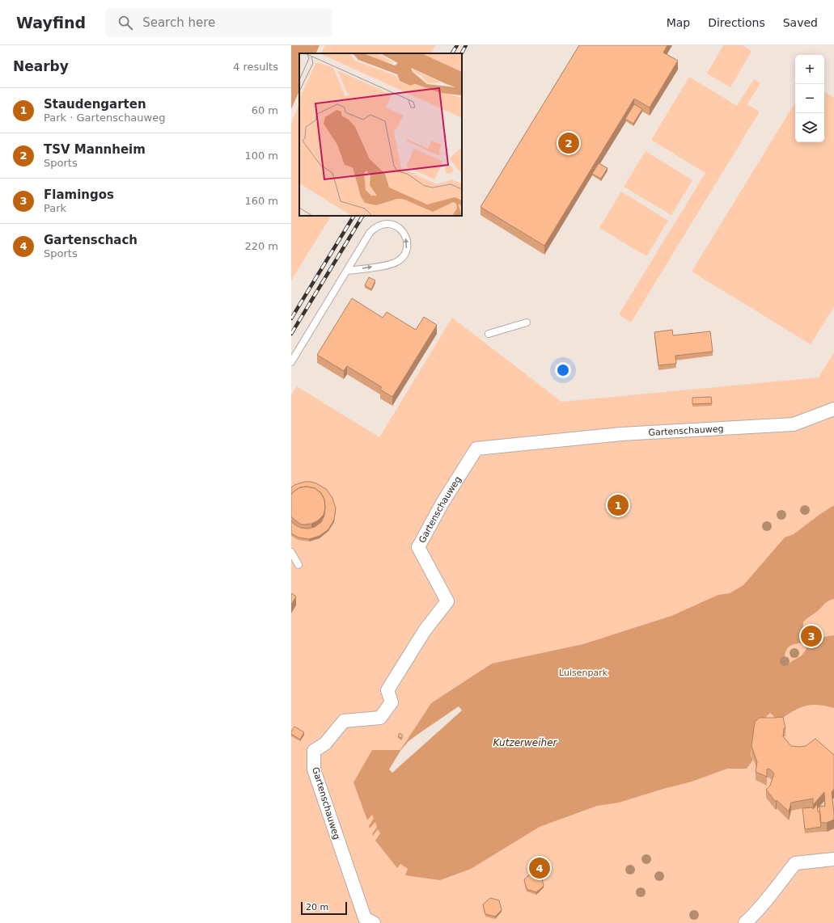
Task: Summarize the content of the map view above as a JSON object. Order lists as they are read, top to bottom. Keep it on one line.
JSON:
{"streets":{"street":["Gartenschauweg"]},"water":["Kutzerweiher"],"parks":["Luisenpark"],"scale_bar":"20 m","page":{"header":"Wayfind","search":"Search here","nav":["Map","Directions","Saved"],"heading":["Nearby","4 results"],"map_buttons":["+","−"],"list":[{"mark":"1","name":"Staudengarten","note":"Park · Gartenschauweg","value":"60 m"},{"mark":"2","name":"TSV Mannheim","note":"Sports","value":"100 m"},{"mark":"3","name":"Flamingos","note":"Park","value":"160 m"},{"mark":"4","name":"Gartenschach","note":"Sports","value":"220 m"}],"pins":["2","1","3","4"],"scale":"20 m"}}
